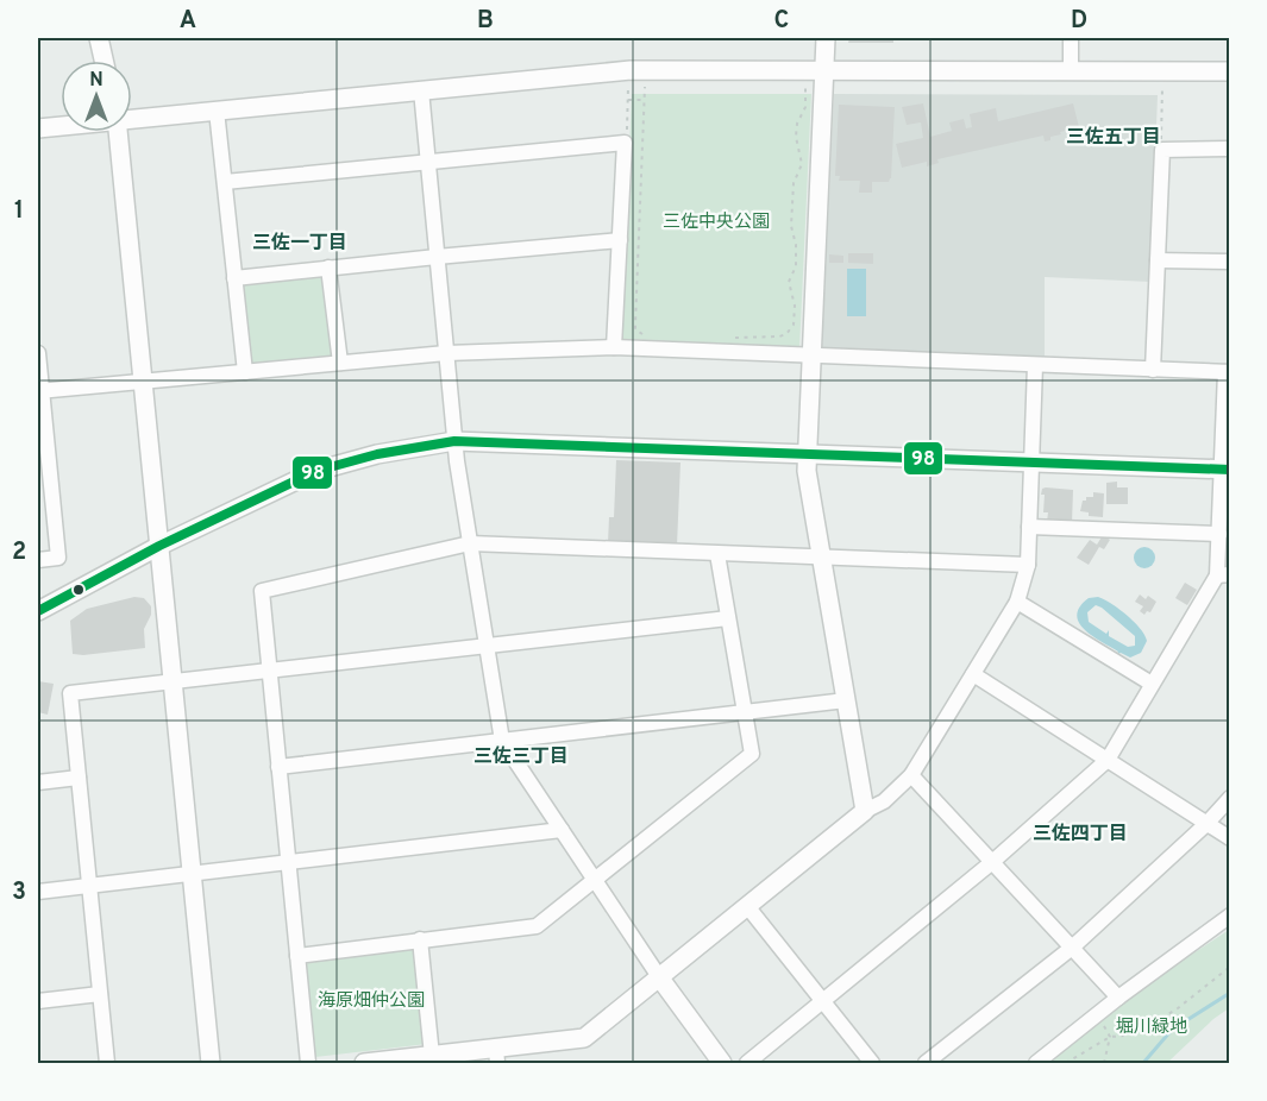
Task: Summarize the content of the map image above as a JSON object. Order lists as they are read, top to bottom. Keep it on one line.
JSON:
{"districts":["三佐五丁目","三佐一丁目","三佐三丁目","三佐四丁目"],"parks":["三佐中央公園","海原畑仲公園","堀川緑地"],"lines":["transit line 98"],"north":"top","grid":{"columns":["A","B","C","D"],"rows":["1","2","3"]}}
